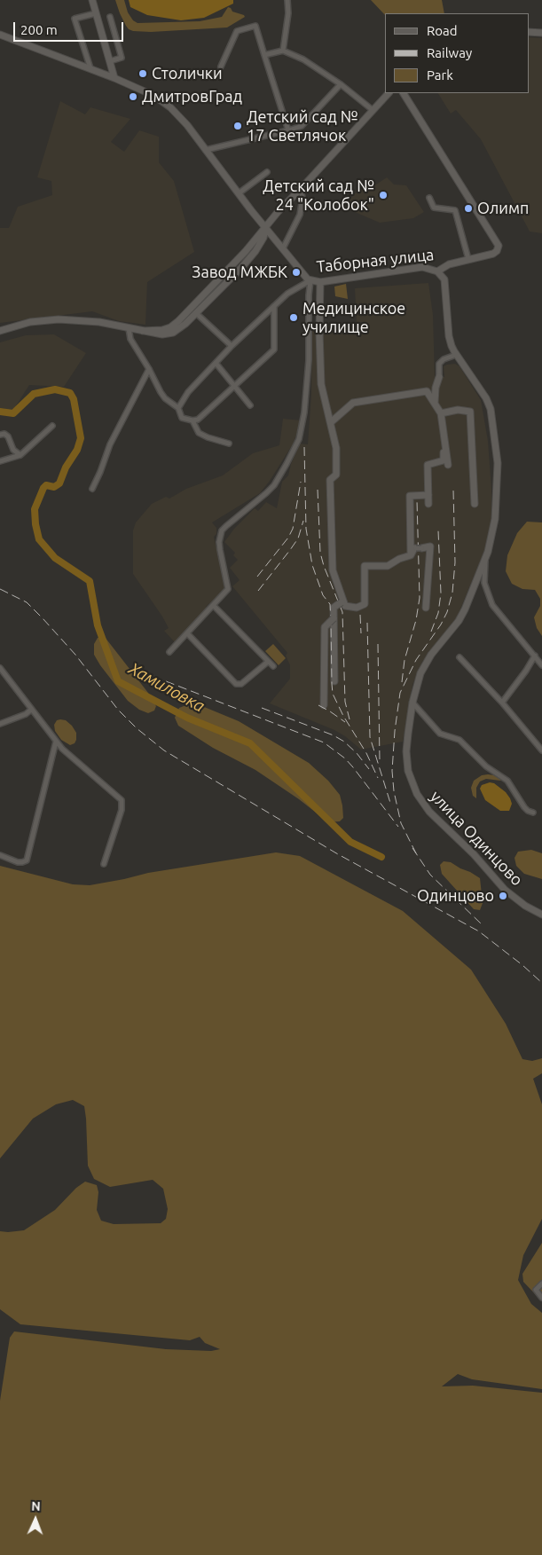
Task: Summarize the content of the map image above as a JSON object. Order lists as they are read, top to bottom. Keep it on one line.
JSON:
{"streets":{"street":["Таборная улица","улица Одинцово"]},"crossings":[["Таборная улица","улица Одинцово"]],"water":["Хамиловка"],"places":["Столички","ДмитровГрад","Детский сад № 17 Светлячок","Детский сад № 24 \"Колобок\"","Олимп","Завод МЖБК","Медицинское училище","Одинцово"],"legend":["Road","Railway","Park"],"scale_bar":"200 m","north":"top"}
